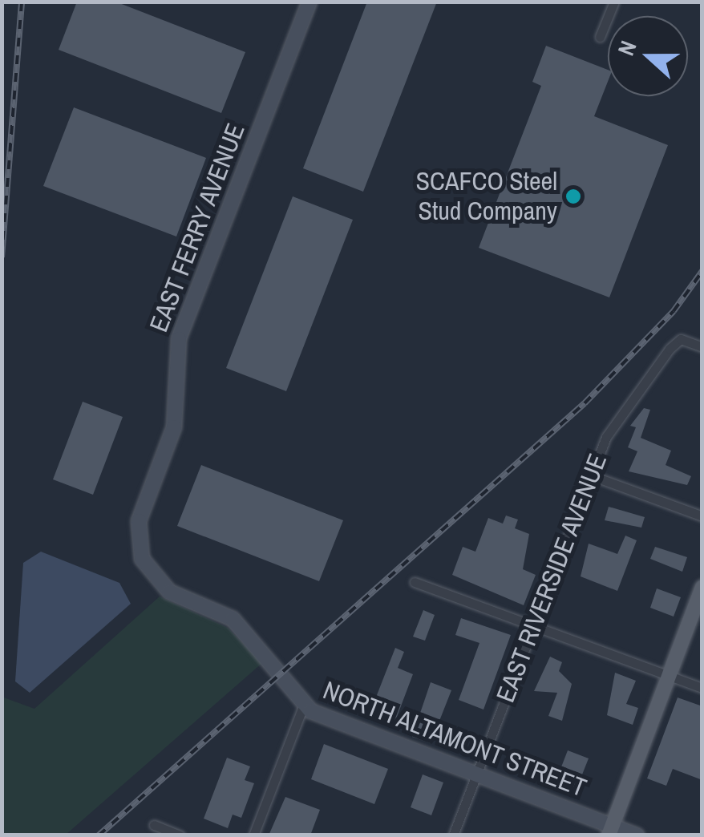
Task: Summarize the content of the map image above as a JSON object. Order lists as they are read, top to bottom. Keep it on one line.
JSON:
{"streets":{"street":["EAST FERRY AVENUE","EAST RIVERSIDE AVENUE","NORTH ALTAMONT STREET"]},"crossings":[["EAST FERRY AVENUE","NORTH ALTAMONT STREET"],["EAST RIVERSIDE AVENUE","NORTH ALTAMONT STREET"]],"places":["SCAFCO Steel Stud Company"],"north":"left"}
